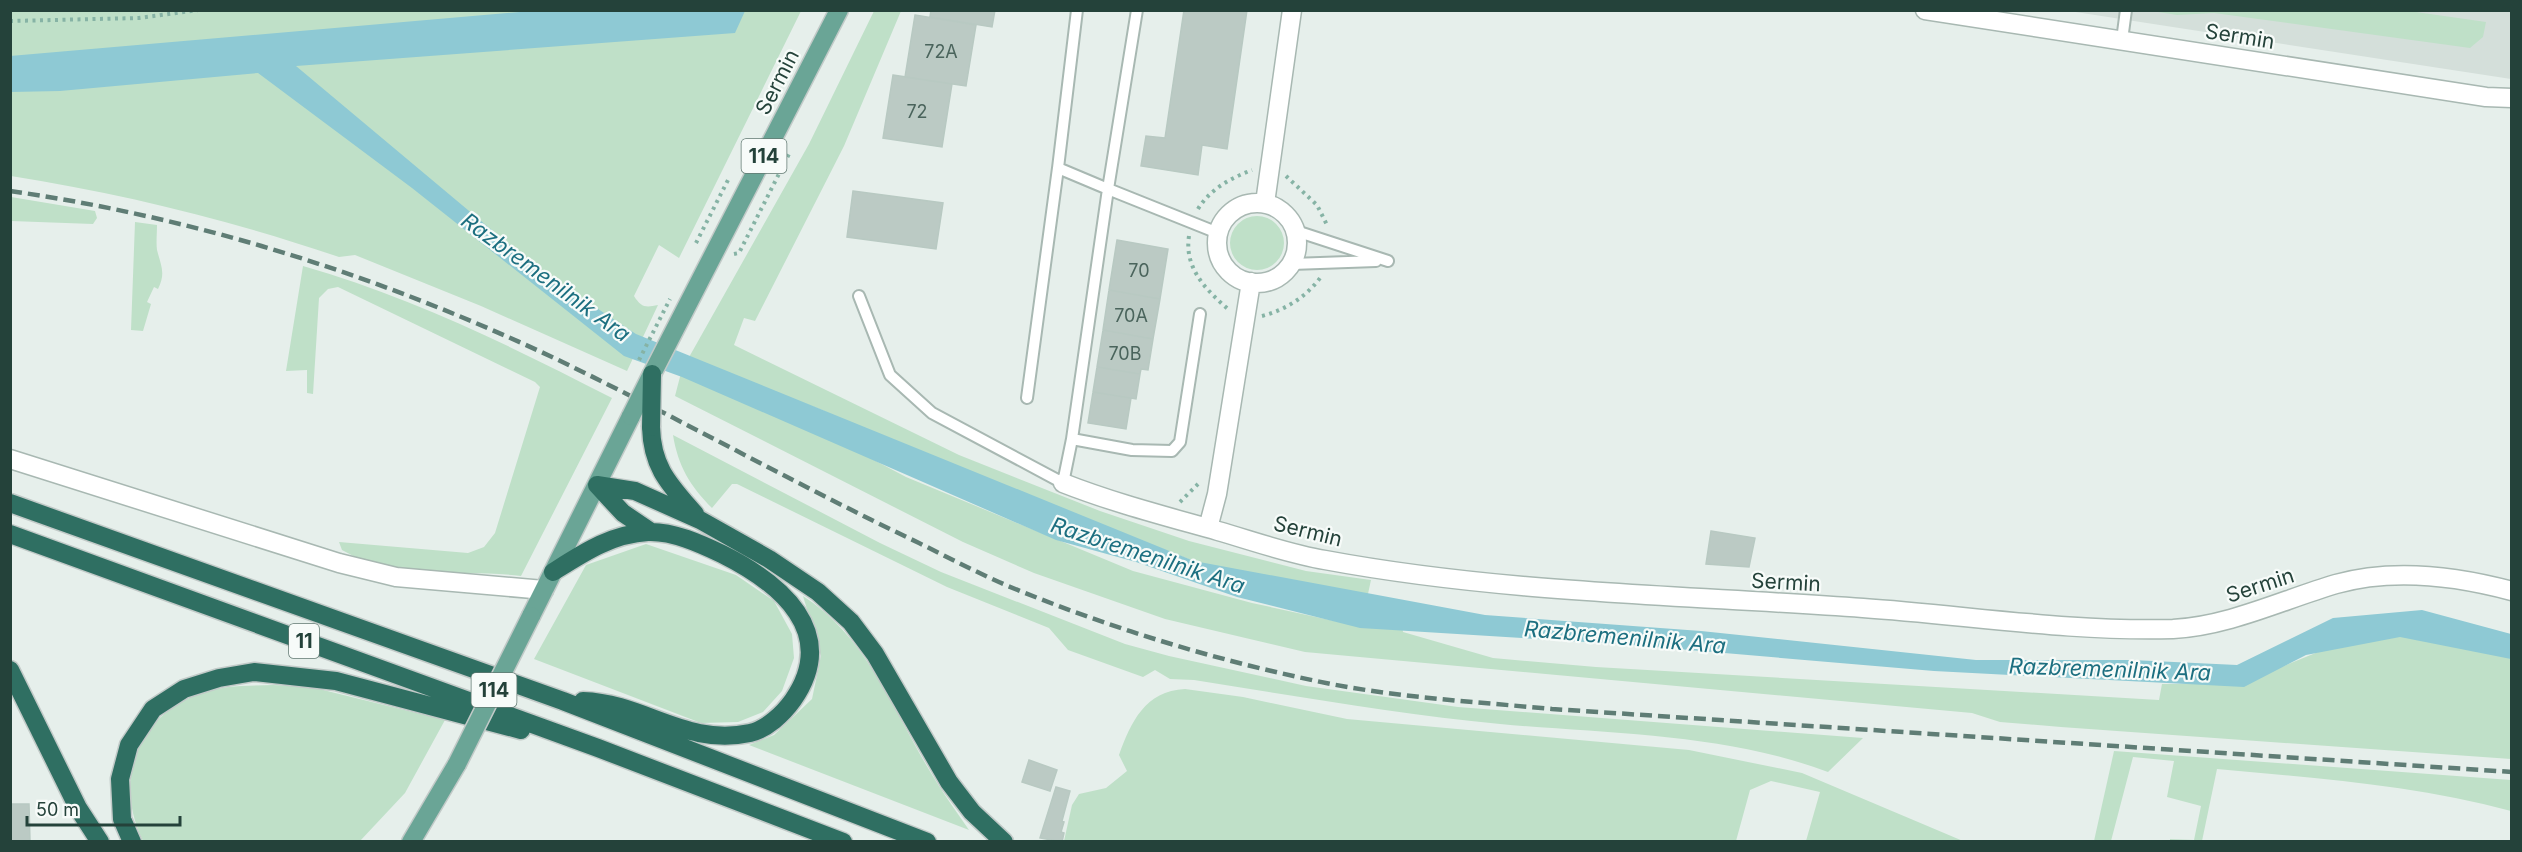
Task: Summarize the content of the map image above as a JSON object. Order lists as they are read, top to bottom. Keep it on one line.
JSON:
{"streets":{"highway":["11"],"main road":["Sermin","114"]},"crossings":[["Sermin","114"]],"water":["Razbremenilnik Ara"],"house_numbers":["72A","72","70","70A","70B"],"scale_bar":"50 m"}
